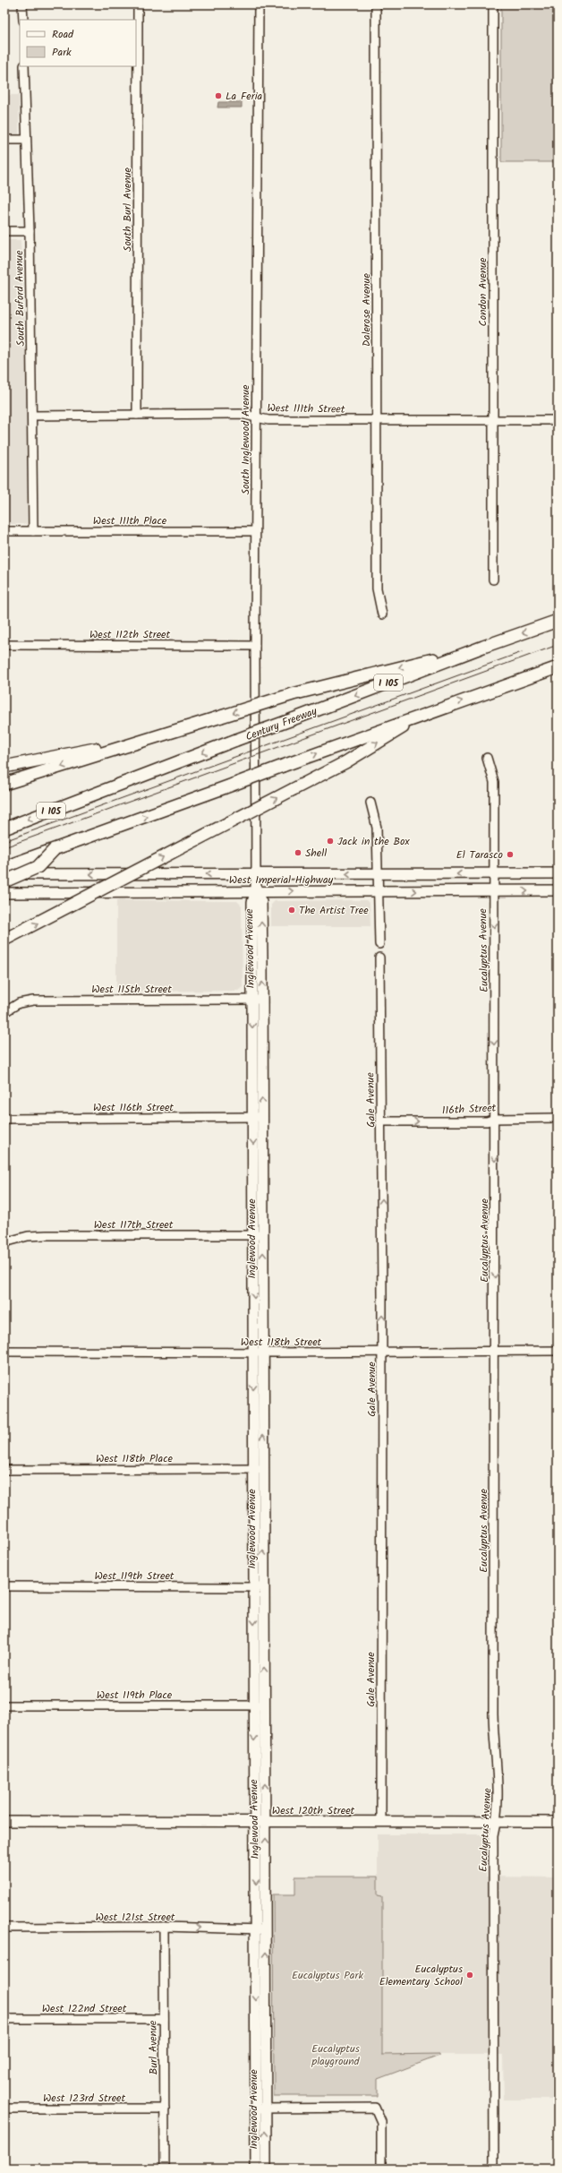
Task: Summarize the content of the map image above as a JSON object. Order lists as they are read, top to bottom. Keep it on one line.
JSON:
{"streets":{"highway":["I 105","Century Freeway"],"main road":["West Imperial Highway","Inglewood Avenue","West 120th Street"],"street":["South Burl Avenue","Condon Avenue","South Buford Avenue","Dalerose Avenue","West 111th Street","South Inglewood Avenue","West 111th Place","West 112th Street","Eucalyptus Avenue","West 115th Street","Gale Avenue","West 116th Street","116th Street","West 117th Street","West 118th Street","West 118th Place","West 119th Street","West 119th Place","West 121st Street","West 122nd Street","Burl Avenue","West 123rd Street"]},"crossings":[["South Burl Avenue","West 111th Street"],["Condon Avenue","West 111th Street"],["South Buford Avenue","West 111th Street"],["South Buford Avenue","West 111th Place"],["Dalerose Avenue","West 111th Street"],["West 111th Street","South Inglewood Avenue"],["South Inglewood Avenue","West 111th Place"],["South Inglewood Avenue","West 112th Street"],["South Inglewood Avenue","West Imperial Highway"],["South Inglewood Avenue","Inglewood Avenue"],["West Imperial Highway","Inglewood Avenue"],["West Imperial Highway","Eucalyptus Avenue"],["Inglewood Avenue","West 115th Street"],["Inglewood Avenue","West 116th Street"],["Inglewood Avenue","West 117th Street"],["Inglewood Avenue","West 118th Street"],["Inglewood Avenue","West 118th Place"],["Inglewood Avenue","West 119th Street"],["Inglewood Avenue","West 119th Place"],["Inglewood Avenue","West 120th Street"],["Inglewood Avenue","West 121st Street"],["Eucalyptus Avenue","116th Street"],["Eucalyptus Avenue","West 118th Street"],["Eucalyptus Avenue","West 120th Street"],["Gale Avenue","116th Street"],["Gale Avenue","West 118th Street"],["Gale Avenue","West 120th Street"],["West 121st Street","Burl Avenue"],["West 122nd Street","Burl Avenue"],["Burl Avenue","West 123rd Street"]],"one_way":["Eucalyptus Avenue","116th Street","West 121st Street"],"parks":["Eucalyptus Park","Eucalyptus playground"],"places":["La Feria","Jack in the Box","Shell","El Tarasco","The Artist Tree","Eucalyptus Elementary School"],"legend":["Road","Park"]}
